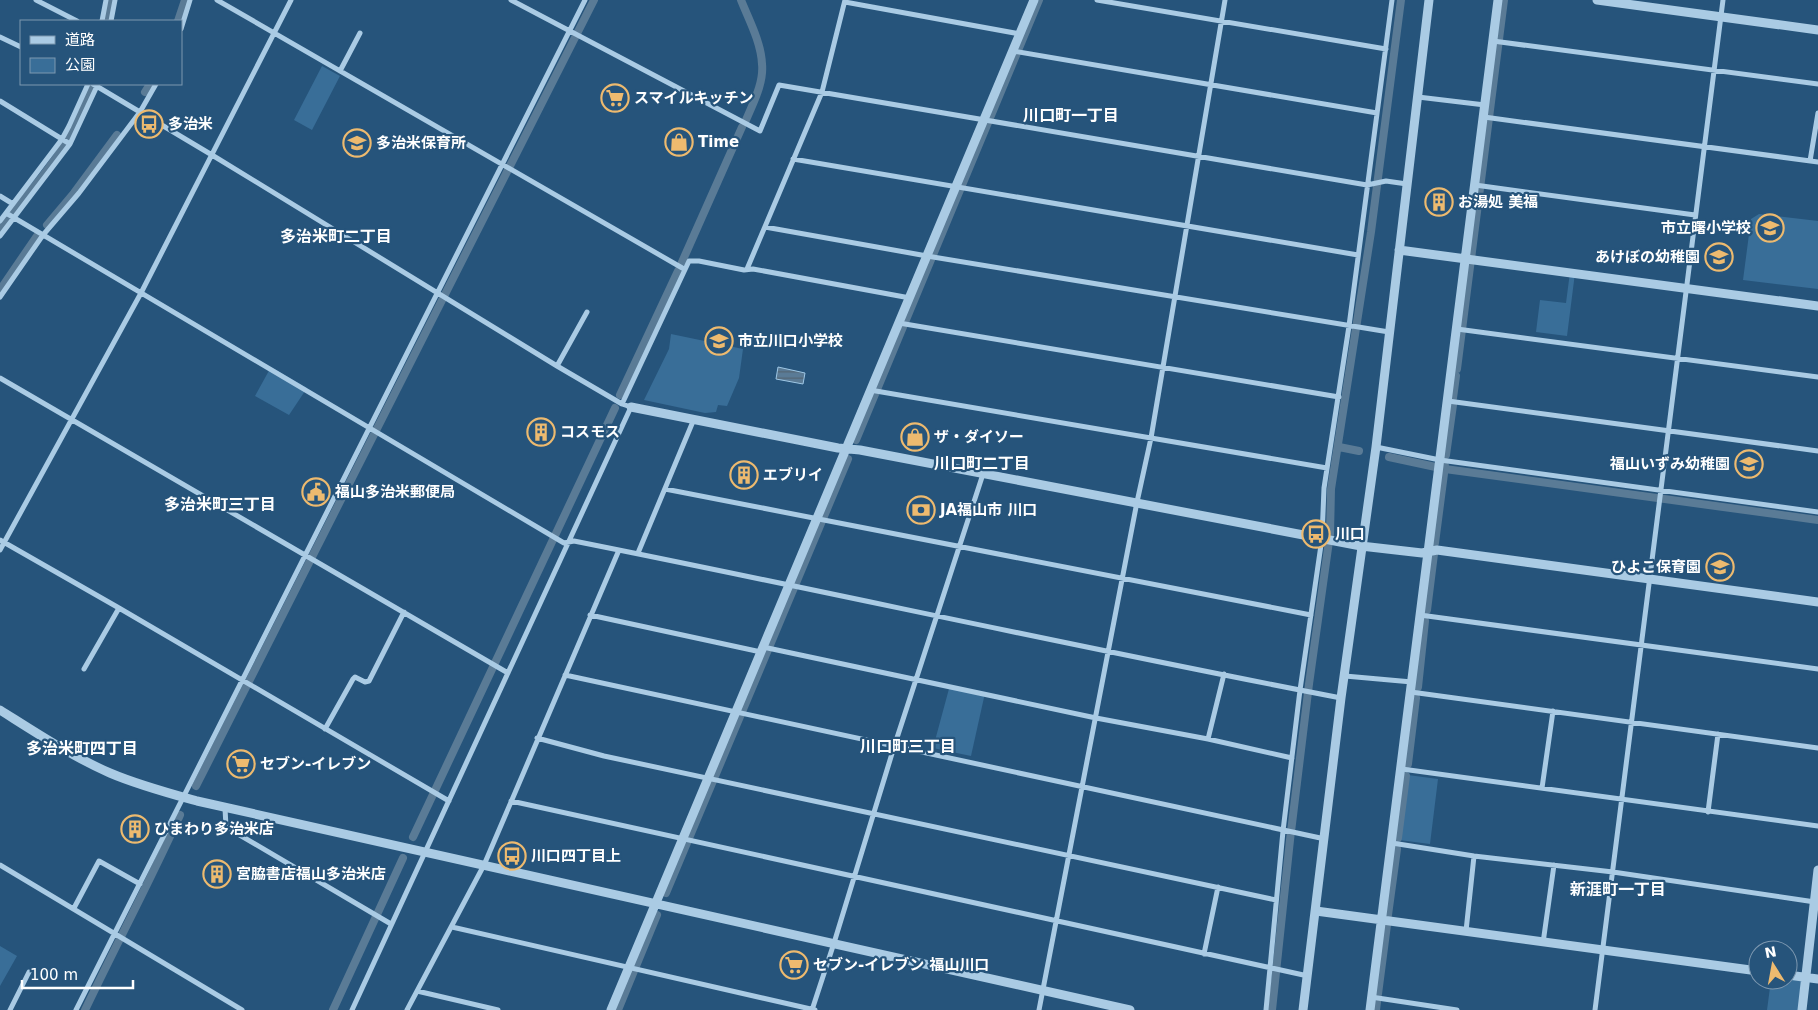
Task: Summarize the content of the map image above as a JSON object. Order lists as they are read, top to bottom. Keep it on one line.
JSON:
{"districts":["川口町一丁目","多治米町二丁目","川口町二丁目","多治米町三丁目","川口町三丁目","多治米町四丁目","新涯町一丁目"],"places":{"supermarket":["スマイルキッチン","セブン-イレブン","セブン-イレブン 福山川口"],"bus stop":["多治米","川口","川口四丁目上"],"shop":["Time","ザ・ダイソー"],"school or university":["多治米保育所","市立曙小学校","あけぼの幼稚園","市立川口小学校","福山いずみ幼稚園","ひよこ保育園"],"building":["お湯処 美福","コスモス","エブリイ","ひまわり多治米店","宮脇書店福山多治米店"],"public building":["福山多治米郵便局"],"bank":["JA福山市 川口"]},"legend":["道路","公園"],"scale_bar":"100 m","north":"top"}
